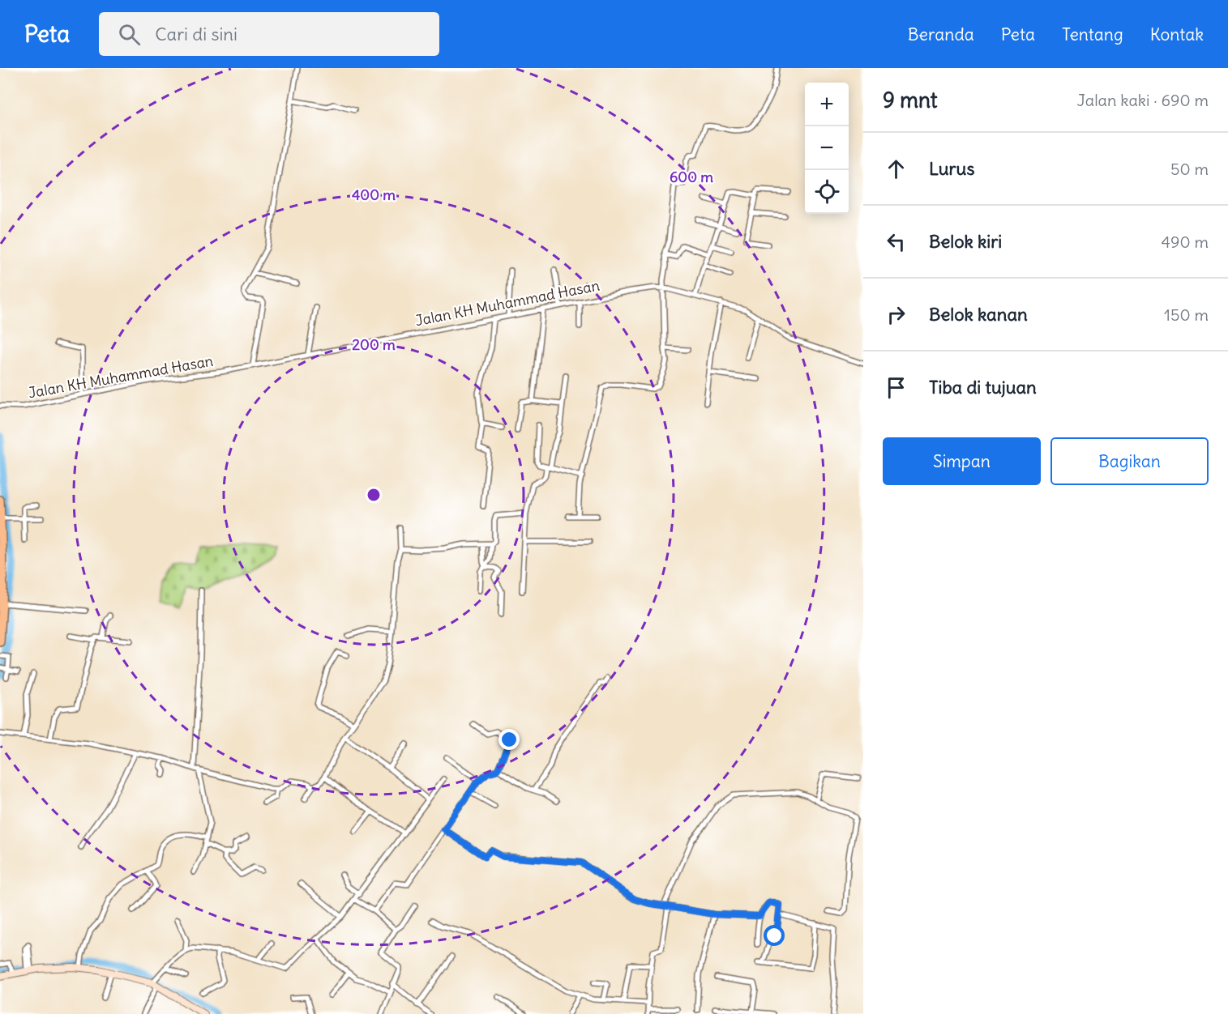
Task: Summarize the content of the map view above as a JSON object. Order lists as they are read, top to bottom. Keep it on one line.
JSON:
{"streets":{"street":["Jalan KH Muhammad Hasan"]},"page":{"header":"Peta","search":"Cari di sini","nav":["Beranda","Peta","Tentang","Kontak"],"heading":["9 mnt","Jalan kaki · 690 m"],"map_buttons":["+","−"],"list":[["Lurus","50 m"],["Belok kiri","490 m"],["Belok kanan","150 m"],"Tiba di tujuan"],"buttons":["Simpan","Bagikan"]},"rings":["600 m","400 m","200 m"]}
